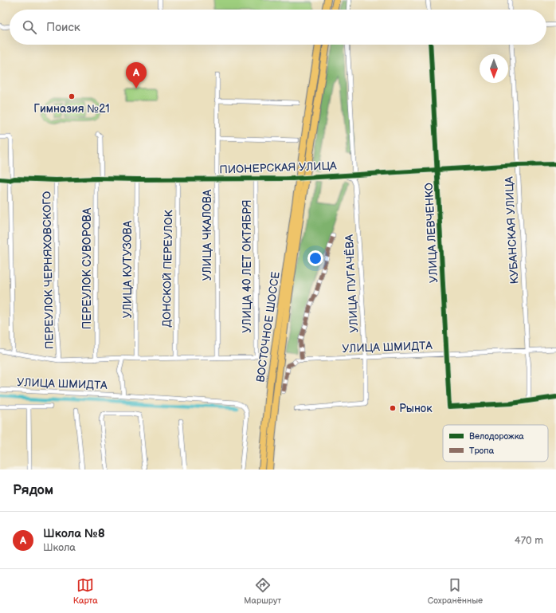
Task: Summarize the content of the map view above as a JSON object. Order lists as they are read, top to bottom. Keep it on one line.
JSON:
{"streets":{"highway":["ВОСТОЧНОЕ ШОССЕ"],"street":["ПИОНЕРСКАЯ УЛИЦА","КУБАНСКАЯ УЛИЦА","УЛИЦА ЛЕВЧЕНКО","УЛИЦА ЧКАЛОВА","УЛИЦА 40 ЛЕТ ОКТЯБРЯ","ПЕРЕУЛОК СУВОРОВА","ДОНСКОЙ ПЕРЕУЛОК","УЛИЦА КУТУЗОВА","ПЕРЕУЛОК ЧЕРНЯХОВСКОГО","УЛИЦА ПУГАЧЁВА","УЛИЦА ШМИДТА"]},"crossings":[["ПИОНЕРСКАЯ УЛИЦА","КУБАНСКАЯ УЛИЦА"],["ПИОНЕРСКАЯ УЛИЦА","УЛИЦА ЛЕВЧЕНКО"],["ПИОНЕРСКАЯ УЛИЦА","УЛИЦА ЧКАЛОВА"],["ПИОНЕРСКАЯ УЛИЦА","УЛИЦА 40 ЛЕТ ОКТЯБРЯ"],["ПИОНЕРСКАЯ УЛИЦА","ПЕРЕУЛОК СУВОРОВА"],["ПИОНЕРСКАЯ УЛИЦА","ДОНСКОЙ ПЕРЕУЛОК"],["ПИОНЕРСКАЯ УЛИЦА","УЛИЦА КУТУЗОВА"],["ПИОНЕРСКАЯ УЛИЦА","ПЕРЕУЛОК ЧЕРНЯХОВСКОГО"],["ПИОНЕРСКАЯ УЛИЦА","УЛИЦА ПУГАЧЁВА"],["КУБАНСКАЯ УЛИЦА","УЛИЦА ЛЕВЧЕНКО"],["КУБАНСКАЯ УЛИЦА","УЛИЦА ШМИДТА"],["УЛИЦА ЛЕВЧЕНКО","УЛИЦА ШМИДТА"],["УЛИЦА ЧКАЛОВА","УЛИЦА ШМИДТА"],["УЛИЦА 40 ЛЕТ ОКТЯБРЯ","УЛИЦА ШМИДТА"],["ПЕРЕУЛОК СУВОРОВА","УЛИЦА ШМИДТА"],["ДОНСКОЙ ПЕРЕУЛОК","УЛИЦА ШМИДТА"],["УЛИЦА КУТУЗОВА","УЛИЦА ШМИДТА"],["ПЕРЕУЛОК ЧЕРНЯХОВСКОГО","УЛИЦА ШМИДТА"],["УЛИЦА ПУГАЧЁВА","УЛИЦА ШМИДТА"]],"places":["Гимназия №21","Рынок"],"legend":["Велодорожка","Тропа"],"north":"bottom","page":{"search":"Поиск","pins":"A","heading":"Рядом","list":[{"mark":"A","name":"Школа №8","note":"Школа","value":"470 m"}],"nav":["Карта","Маршрут","Сохранённые"]}}
